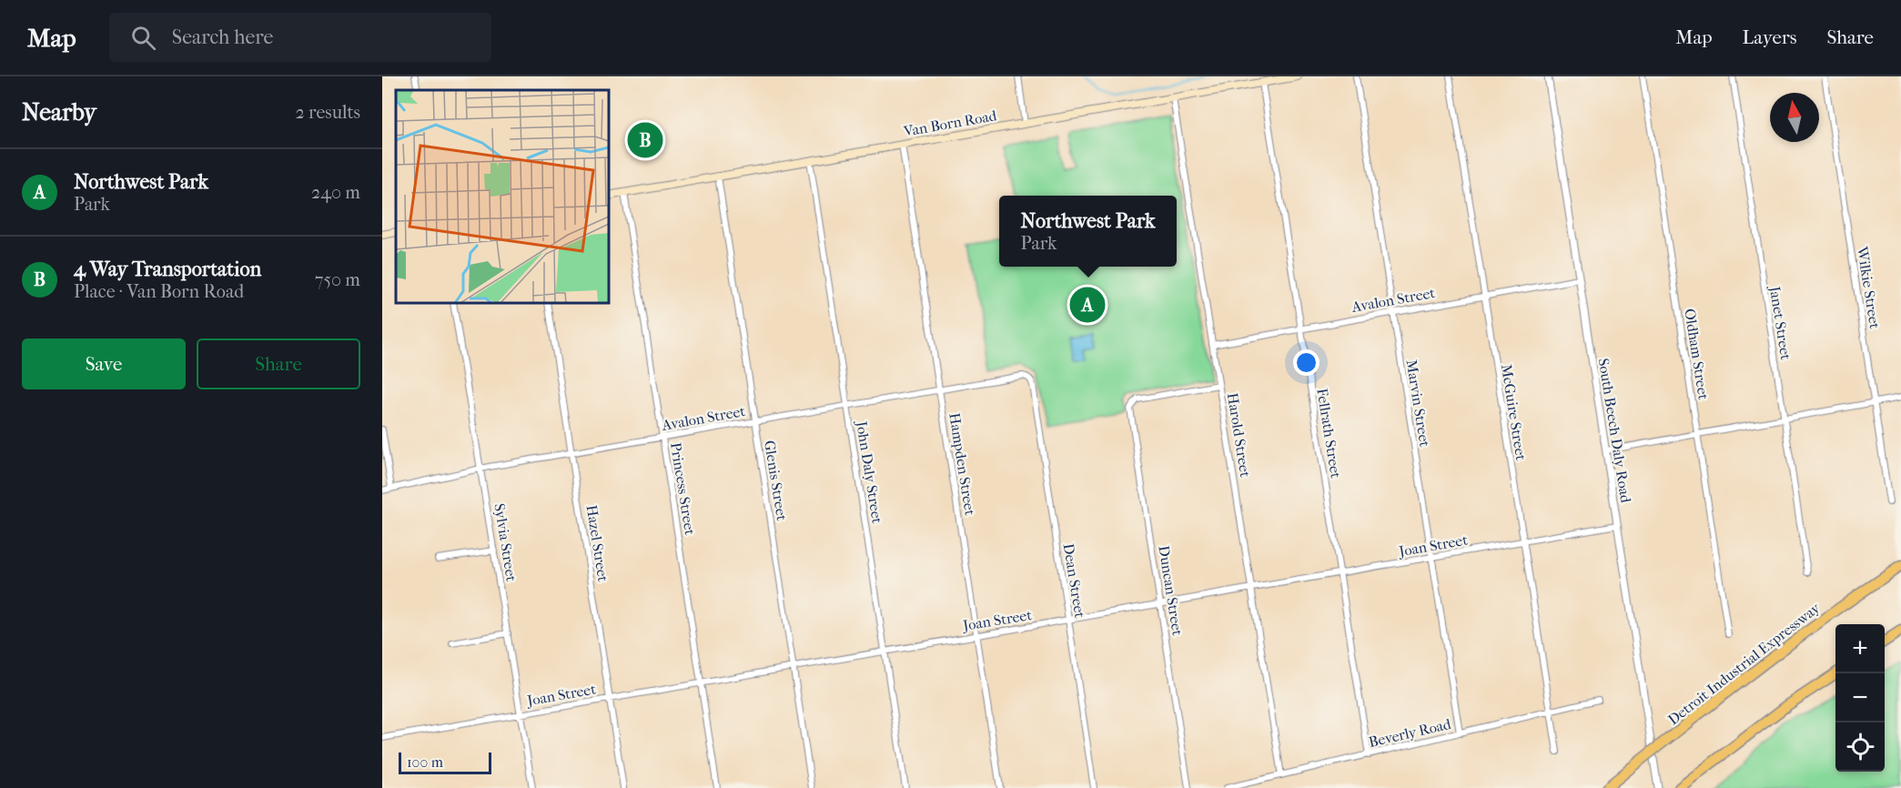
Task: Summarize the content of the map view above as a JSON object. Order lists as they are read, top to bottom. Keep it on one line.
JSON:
{"streets":{"highway":["Detroit Industrial Expressway"],"main road":["Van Born Road"],"street":["Wilkie Street","Avalon Street","Janet Street","Oldham Street","Marvin Street","McGuire Street","South Beech Daly Road","Fellrath Street","Harold Street","Hampden Street","John Daly Street","Glenis Street","Princess Street","Sylvia Street","Hazel Street","Joan Street","Dean Street","Duncan Street","Beverly Road"]},"crossings":[["Van Born Road","Fellrath Street"],["Van Born Road","Harold Street"],["Van Born Road","Hampden Street"],["Van Born Road","John Daly Street"],["Van Born Road","Glenis Street"],["Van Born Road","Princess Street"],["Avalon Street","Marvin Street"],["Avalon Street","McGuire Street"],["Avalon Street","South Beech Daly Road"],["Avalon Street","Fellrath Street"],["Avalon Street","Harold Street"],["Avalon Street","Hampden Street"],["Avalon Street","John Daly Street"],["Avalon Street","Glenis Street"],["Avalon Street","Princess Street"],["Avalon Street","Sylvia Street"],["Avalon Street","Hazel Street"],["Avalon Street","Dean Street"],["Marvin Street","Joan Street"],["Marvin Street","Beverly Road"],["McGuire Street","Joan Street"],["McGuire Street","Beverly Road"],["South Beech Daly Road","Joan Street"],["Fellrath Street","Joan Street"],["Fellrath Street","Beverly Road"],["Harold Street","Joan Street"],["Harold Street","Duncan Street"],["Harold Street","Beverly Road"],["Hampden Street","Joan Street"],["John Daly Street","Joan Street"],["Glenis Street","Joan Street"],["Princess Street","Joan Street"],["Sylvia Street","Joan Street"],["Hazel Street","Joan Street"],["Joan Street","Dean Street"],["Joan Street","Duncan Street"]],"scale_bar":"100 m","north":"top","page":{"header":"Map","search":"Search here","nav":["Map","Layers","Share"],"heading":["Nearby","2 results"],"pins":["B","A"],"list":[{"mark":"A","name":"Northwest Park","note":"Park","value":"240 m"},{"mark":"B","name":"4 Way Transportation","note":"Place · Van Born Road","value":"750 m"}],"popup":["Northwest Park","Park"],"buttons":["Save","Share"],"map_buttons":["+","−"],"scale":"100 m"}}
